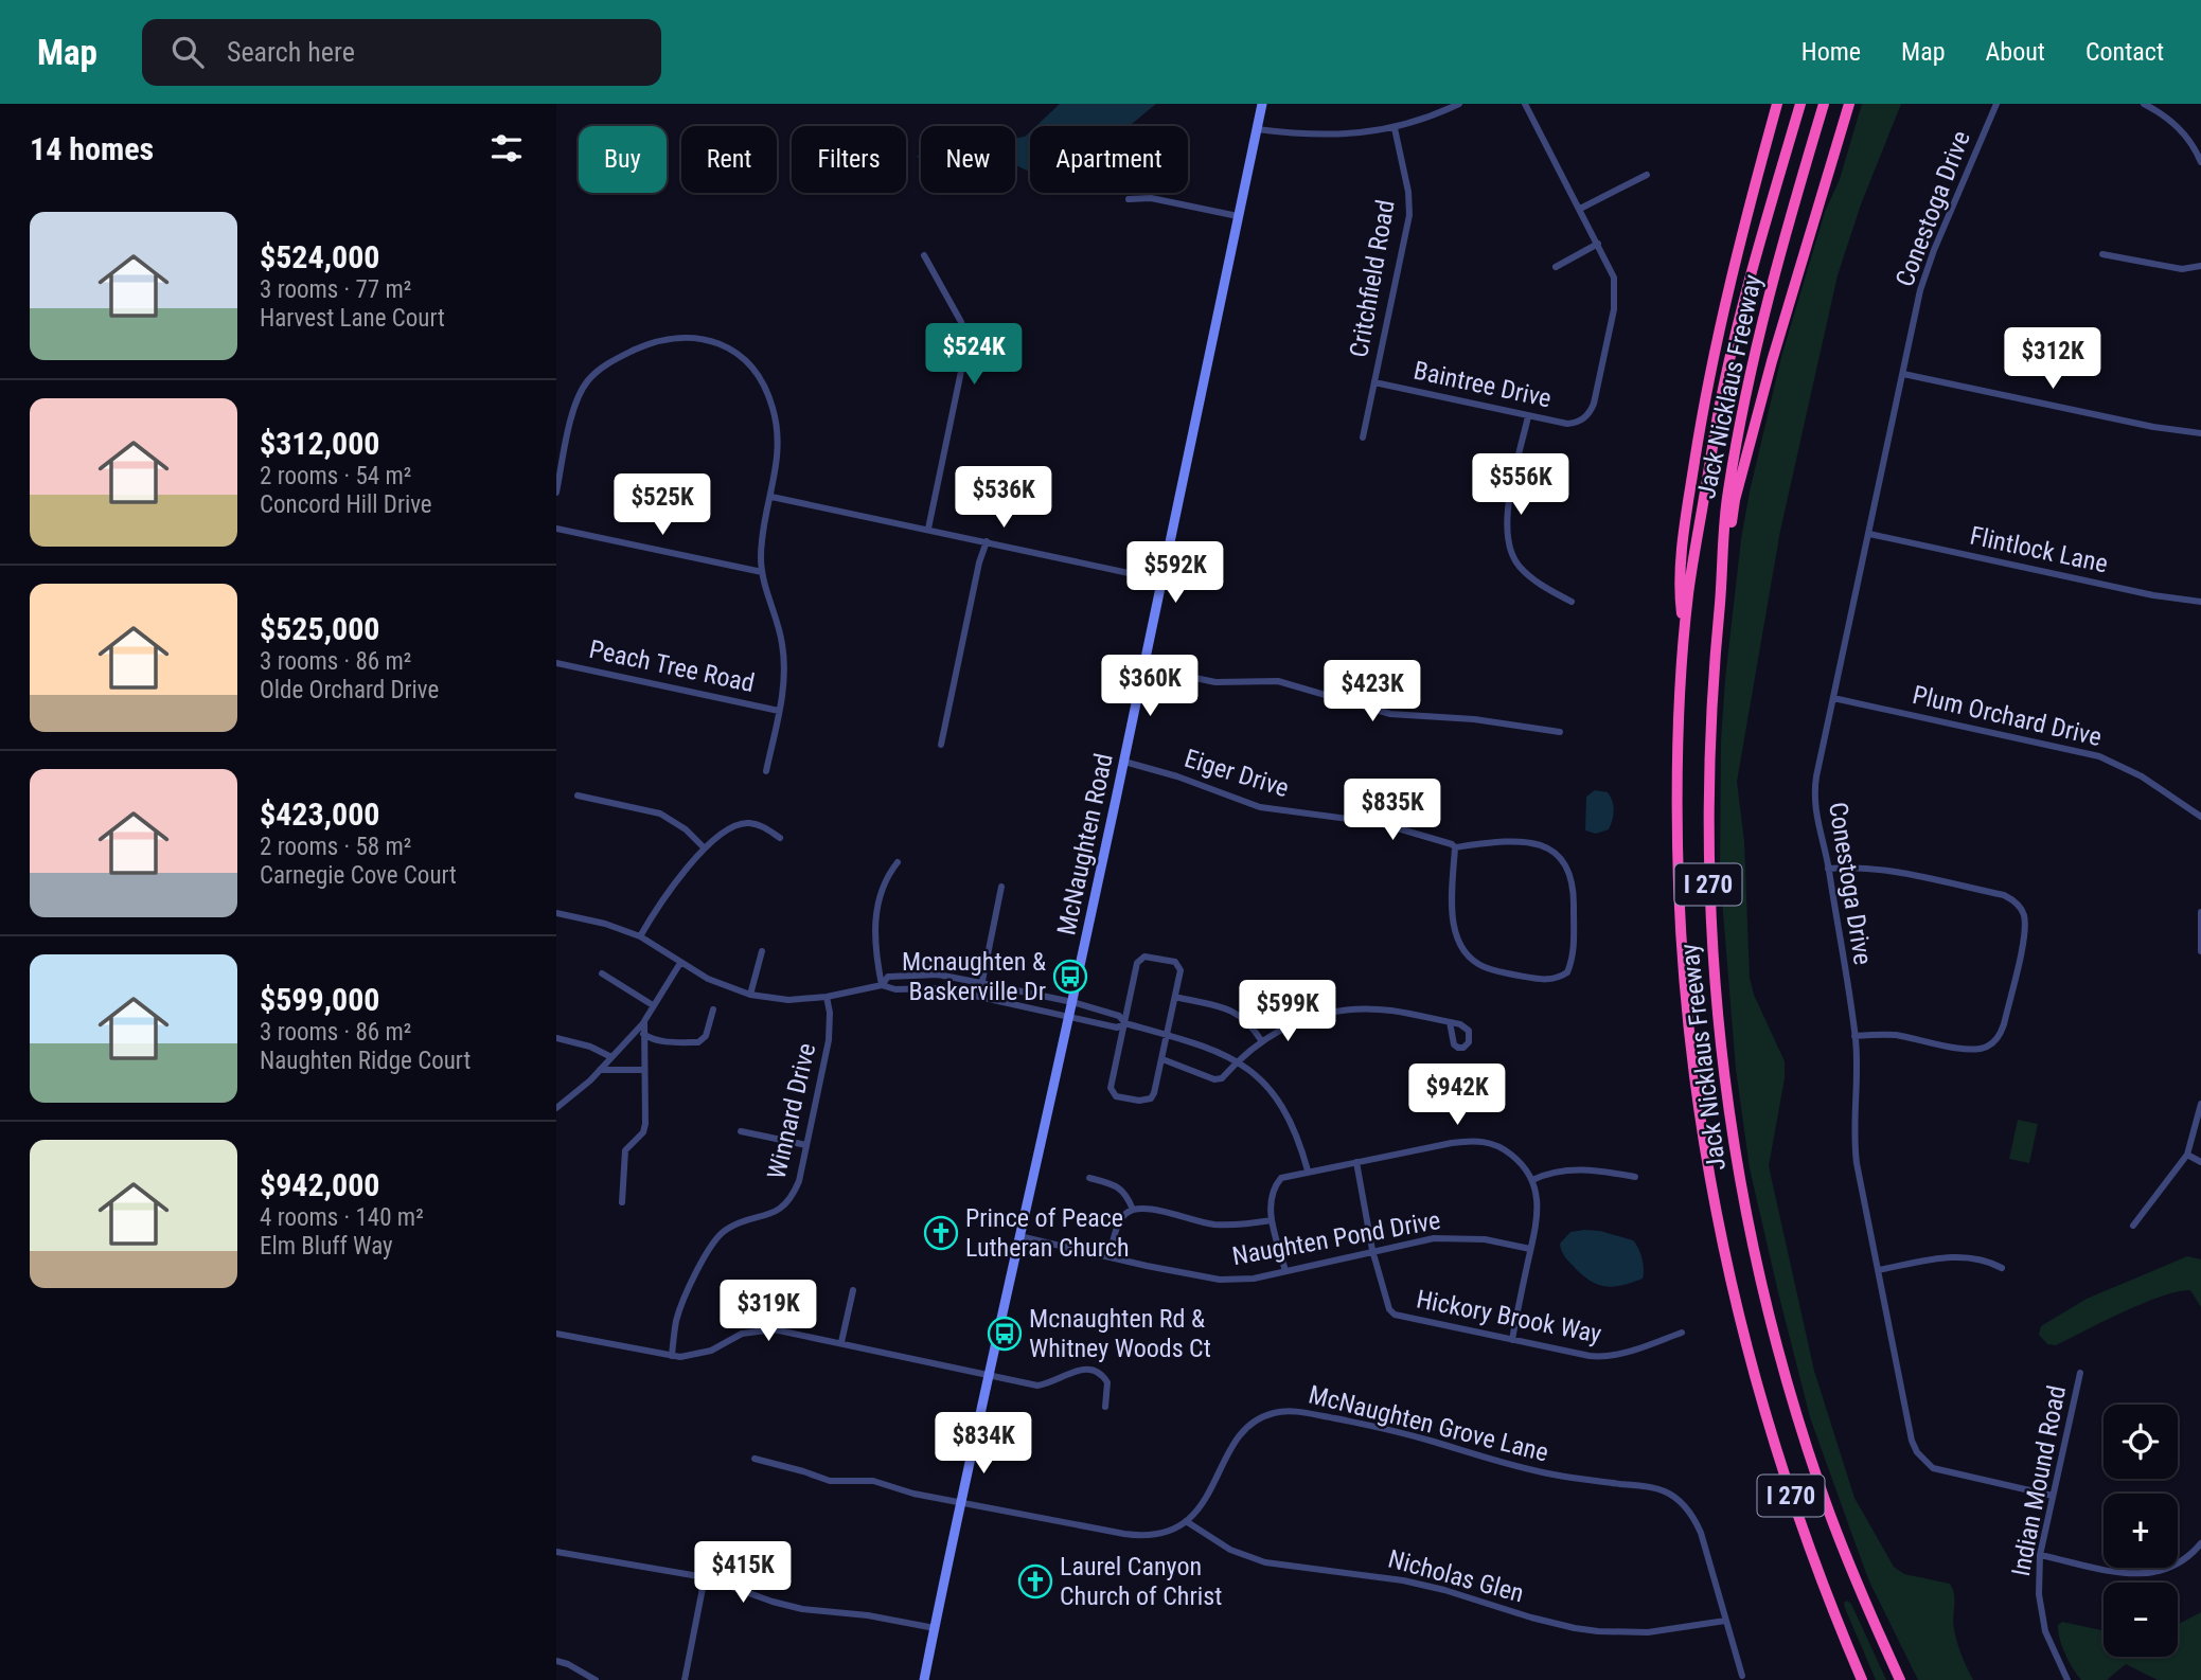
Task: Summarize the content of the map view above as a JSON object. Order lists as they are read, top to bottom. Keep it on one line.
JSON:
{"streets":{"highway":["Jack Nicklaus Freeway","I 270"],"street":["Conestoga Drive","Critchfield Road","Baintree Drive","Flintlock Lane","Peach Tree Road","Plum Orchard Drive","Eiger Drive","McNaughten Road","Winnard Drive","Naughten Pond Drive","Hickory Brook Way","McNaughten Grove Lane","Indian Mound Road","Nicholas Glen"]},"crossings":[["Conestoga Drive","Flintlock Lane"],["Conestoga Drive","Plum Orchard Drive"],["Conestoga Drive","Indian Mound Road"],["Critchfield Road","Baintree Drive"],["Eiger Drive","McNaughten Road"],["McNaughten Road","Naughten Pond Drive"],["Naughten Pond Drive","Hickory Brook Way"],["McNaughten Grove Lane","Nicholas Glen"]],"places":{"bus stop":["Mcnaughten & Baskerville Dr","Mcnaughten Rd & Whitney Woods Ct"],"church":["Prince of Peace Lutheran Church","Laurel Canyon Church of Christ"]},"page":{"header":"Map","search":"Search here","nav":["Home","Map","About","Contact"],"heading":"14 homes","chip":["Buy","Rent","Filters","New","Apartment"],"list":[{"name":"$524,000","note":"3 rooms · 77 m² · Harvest Lane Court"},{"name":"$312,000","note":"2 rooms · 54 m² · Concord Hill Drive"},{"name":"$525,000","note":"3 rooms · 86 m² · Olde Orchard Drive"},{"name":"$423,000","note":"2 rooms · 58 m² · Carnegie Cove Court"},{"name":"$599,000","note":"3 rooms · 86 m² · Naughten Ridge Court"},{"name":"$942,000","note":"4 rooms · 140 m² · Elm Bluff Way"}],"price":["$524K","$312K","$556K","$536K","$525K","$592K","$360K","$423K","$835K","$599K","$942K","$319K","$834K","$415K"],"map_buttons":["+","−"]}}
